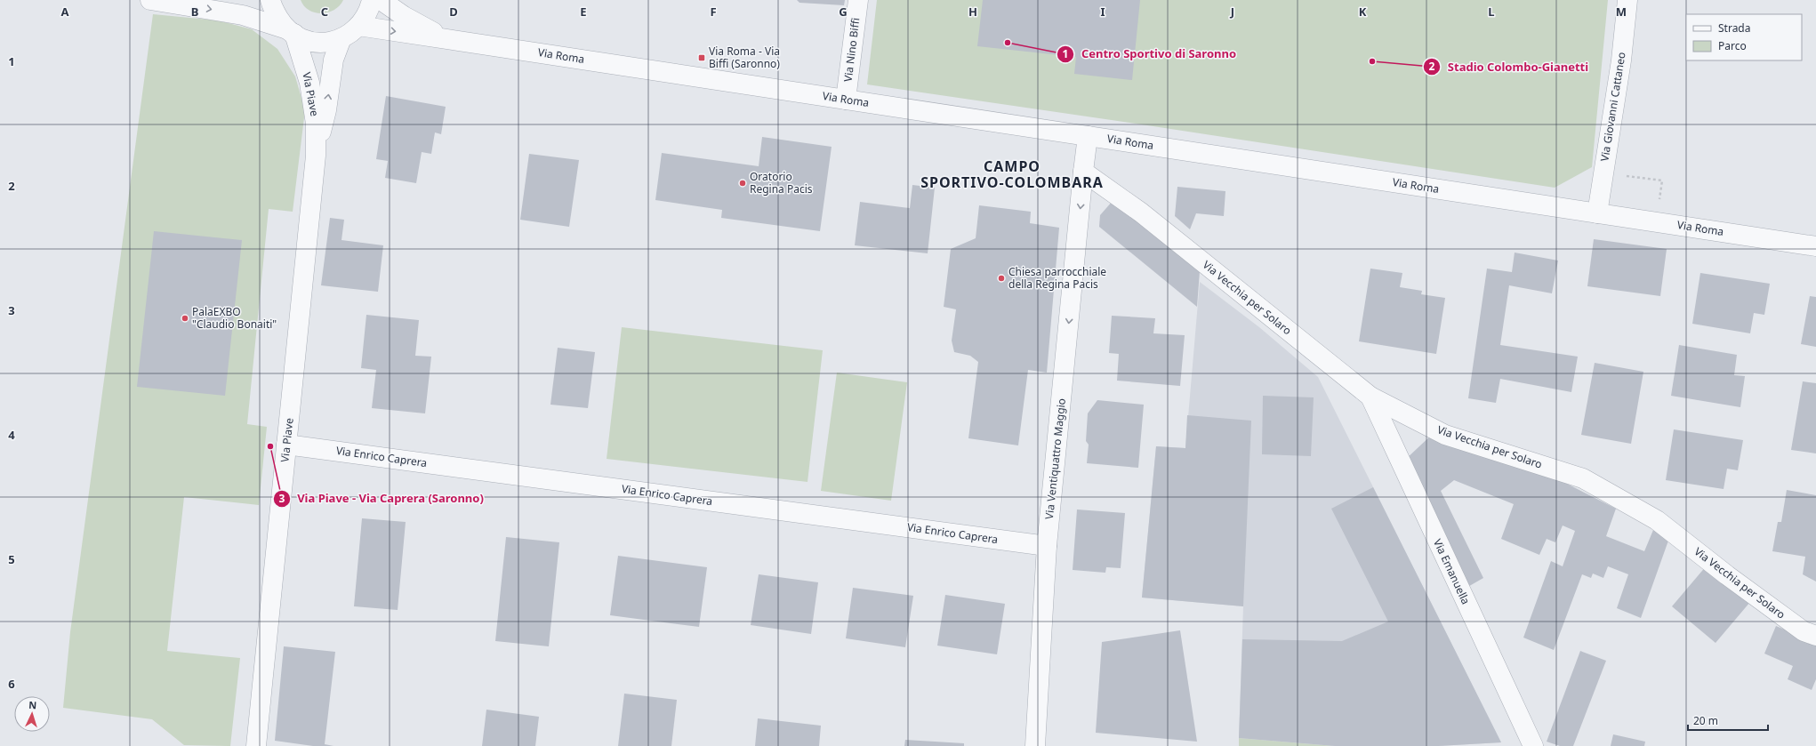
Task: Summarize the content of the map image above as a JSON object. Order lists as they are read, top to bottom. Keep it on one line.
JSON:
{"streets":{"street":["Via Nino Biffi","Via Roma","Via Piave","Via Giovanni Cattaneo","Via Vecchia per Solaro","Via Enrico Caprera","Via Ventiquattro Maggio","Via Emanuella"]},"crossings":[["Via Nino Biffi","Via Roma"],["Via Roma","Via Giovanni Cattaneo"],["Via Piave","Via Enrico Caprera"],["Via Vecchia per Solaro","Via Ventiquattro Maggio"],["Via Vecchia per Solaro","Via Emanuella"],["Via Enrico Caprera","Via Ventiquattro Maggio"]],"one_way":["Via Ventiquattro Maggio"],"districts":["CAMPO SPORTIVO-COLOMBARA"],"places":{"other":["Centro Sportivo di Saronno","Stadio Colombo-Gianetti","Oratorio Regina Pacis","Chiesa parrocchiale della Regina Pacis","PalaEXBO \"Claudio Bonaiti\"","Via Piave - Via Caprera (Saronno)"],"transit":["Via Roma - Via Biffi (Saronno)"]},"legend":["Strada","Parco"],"scale_bar":"20 m","north":"top","grid":{"columns":["A","B","C","D","E","F","G","H","I","J","K","L","M"],"rows":["1","2","3","4","5","6"]}}
